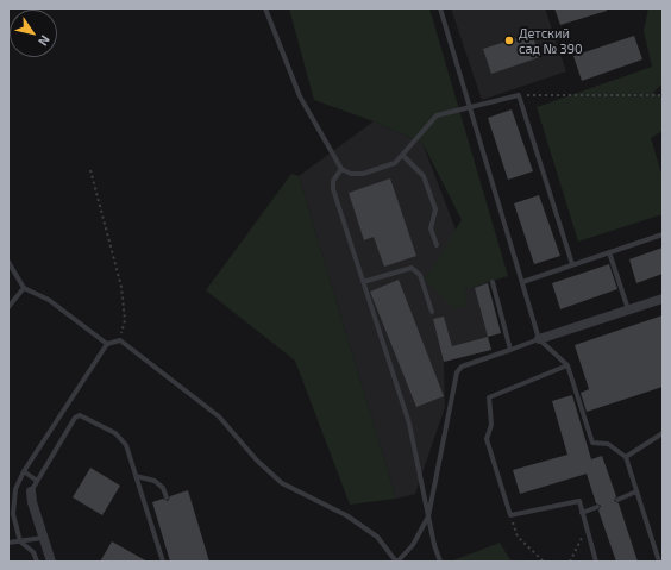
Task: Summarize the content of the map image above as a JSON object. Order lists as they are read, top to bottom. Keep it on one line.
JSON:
{"places":["Детский сад № 390"],"north":"bottom right"}
